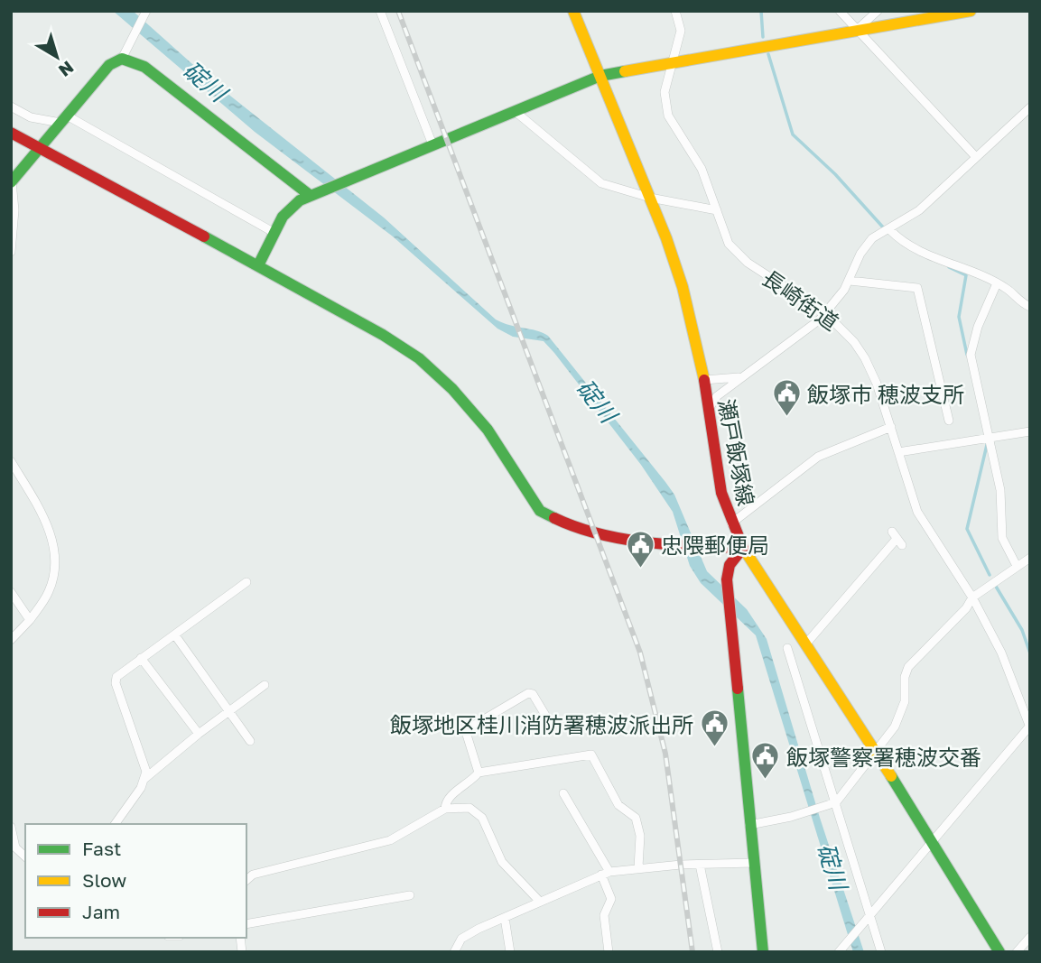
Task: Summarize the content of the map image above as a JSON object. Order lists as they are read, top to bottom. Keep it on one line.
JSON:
{"streets":{"street":["長崎街道","瀬戸飯塚線"]},"water":["碇川"],"places":{"public building":["飯塚市 穂波支所","忠隈郵便局","飯塚地区桂川消防署穂波派出所","飯塚警察署穂波交番"]},"legend":["Fast","Slow","Jam"],"north":"bottom right"}
